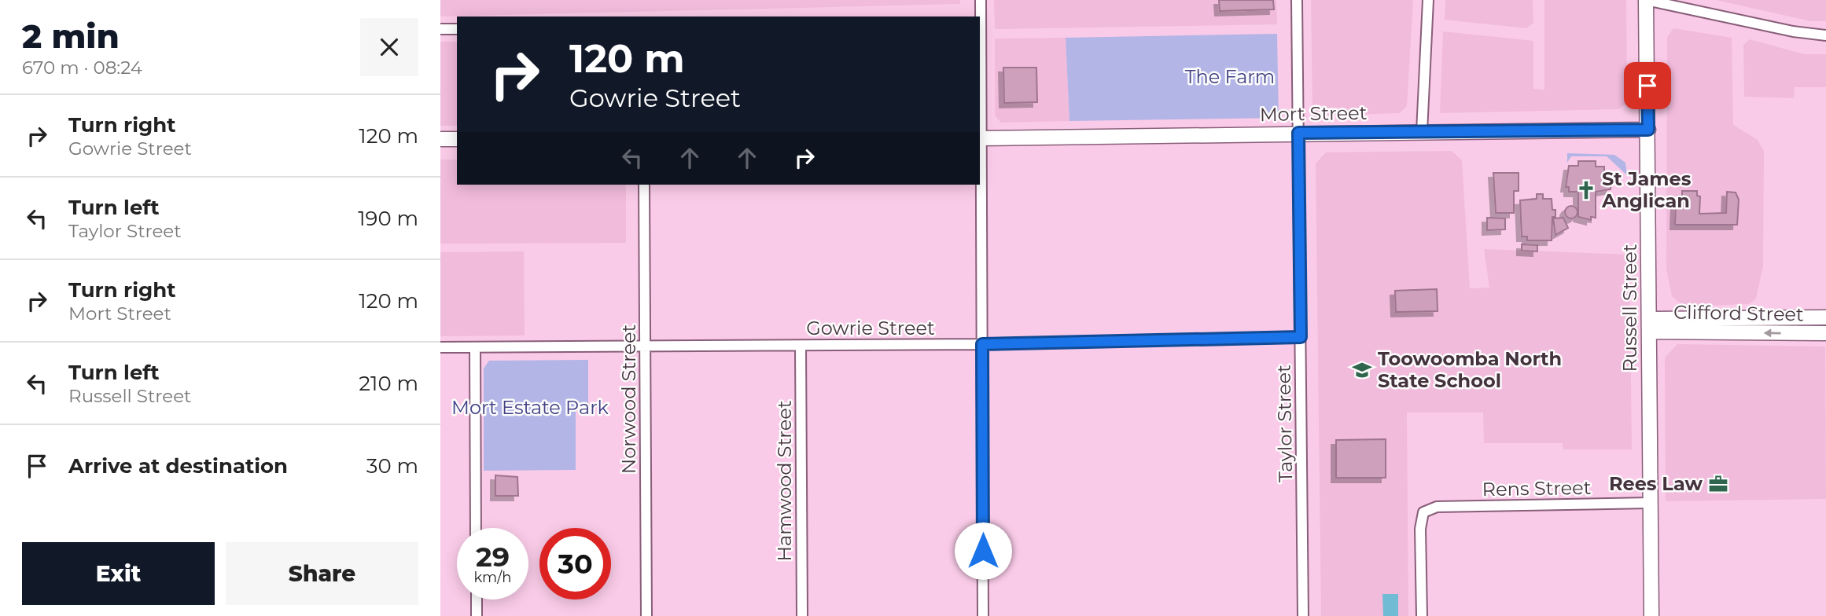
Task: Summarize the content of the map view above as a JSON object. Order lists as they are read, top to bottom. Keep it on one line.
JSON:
{"streets":{"main road":["Mort Street","Russell Street","Clifford Street"],"street":["Gowrie Street","Norwood Street","Taylor Street","Hamwood Street","Rens Street"]},"crossings":[["Mort Street","Russell Street"],["Mort Street","Taylor Street"],["Russell Street","Clifford Street"],["Russell Street","Rens Street"],["Gowrie Street","Norwood Street"],["Gowrie Street","Taylor Street"],["Gowrie Street","Hamwood Street"]],"parks":["The Farm","Mort Estate Park"],"places":{"church":["St James Anglican"],"school or university":["Toowoomba North State School"],"office":["Rees Law"]},"page":{"heading":["2 min","670 m · 08:24"],"turn":["120 m","Gowrie Street"],"list":[{"name":"Turn right","note":"Gowrie Street","value":"120 m"},{"name":"Turn left","note":"Taylor Street","value":"190 m"},{"name":"Turn right","note":"Mort Street","value":"120 m"},{"name":"Turn left","note":"Russell Street","value":"210 m"},{"name":"Arrive at destination","value":"30 m"}],"speed":"29 km/h","limit":"30","buttons":["Exit","Share"]}}
